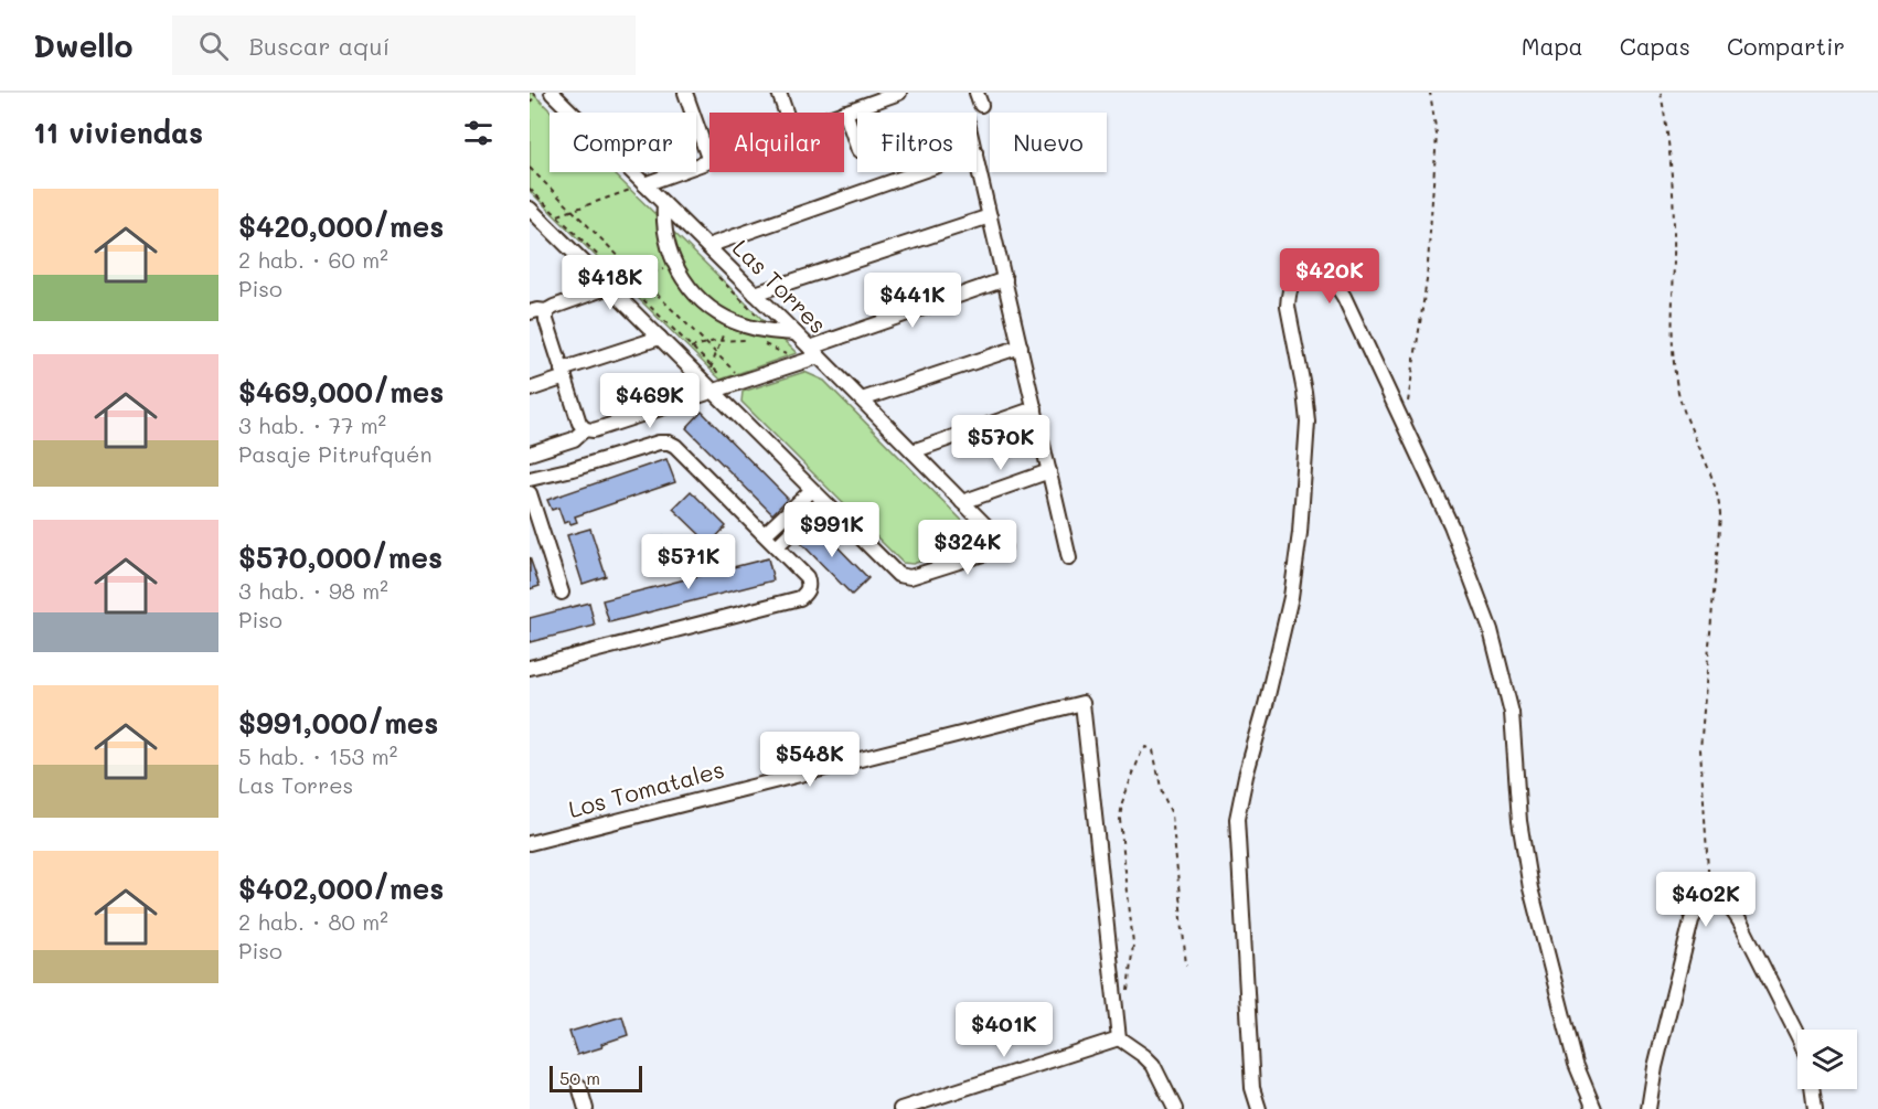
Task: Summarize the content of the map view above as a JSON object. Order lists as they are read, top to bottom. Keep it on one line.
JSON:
{"streets":{"street":["Las Torres","Los Tomatales"]},"scale_bar":"50 m","page":{"header":"Dwello","search":"Buscar aquí","nav":["Mapa","Capas","Compartir"],"heading":"11 viviendas","chip":["Comprar","Alquilar","Filtros","Nuevo"],"list":[{"name":"$420,000/mes","note":"2 hab. · 60 m² · Piso"},{"name":"$469,000/mes","note":"3 hab. · 77 m² · Pasaje Pitrufquén"},{"name":"$570,000/mes","note":"3 hab. · 98 m² · Piso"},{"name":"$991,000/mes","note":"5 hab. · 153 m² · Las Torres"},{"name":"$402,000/mes","note":"2 hab. · 80 m² · Piso"}],"price":["$420K","$418K","$441K","$469K","$570K","$991K","$324K","$571K","$548K","$402K","$401K"],"scale":"50 m"}}
